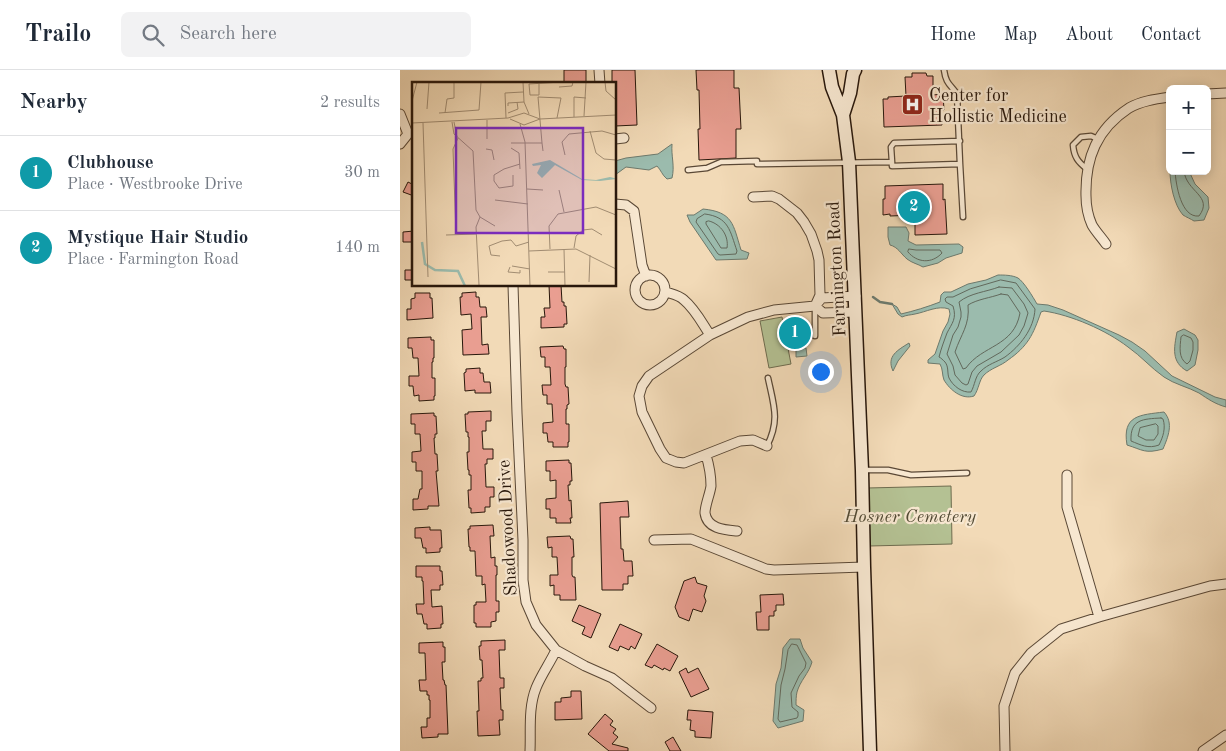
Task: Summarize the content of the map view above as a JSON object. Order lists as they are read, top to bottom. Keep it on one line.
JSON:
{"streets":{"street":["Farmington Road","Shadowood Drive"]},"parks":["Hosner Cemetery"],"places":{"hospital":["Center for Hollistic Medicine"]},"page":{"header":"Trailo","search":"Search here","nav":["Home","Map","About","Contact"],"heading":["Nearby","2 results"],"map_buttons":["+","−"],"list":[{"mark":"1","name":"Clubhouse","note":"Place · Westbrooke Drive","value":"30 m"},{"mark":"2","name":"Mystique Hair Studio","note":"Place · Farmington Road","value":"140 m"}],"pins":["2","1"]}}
